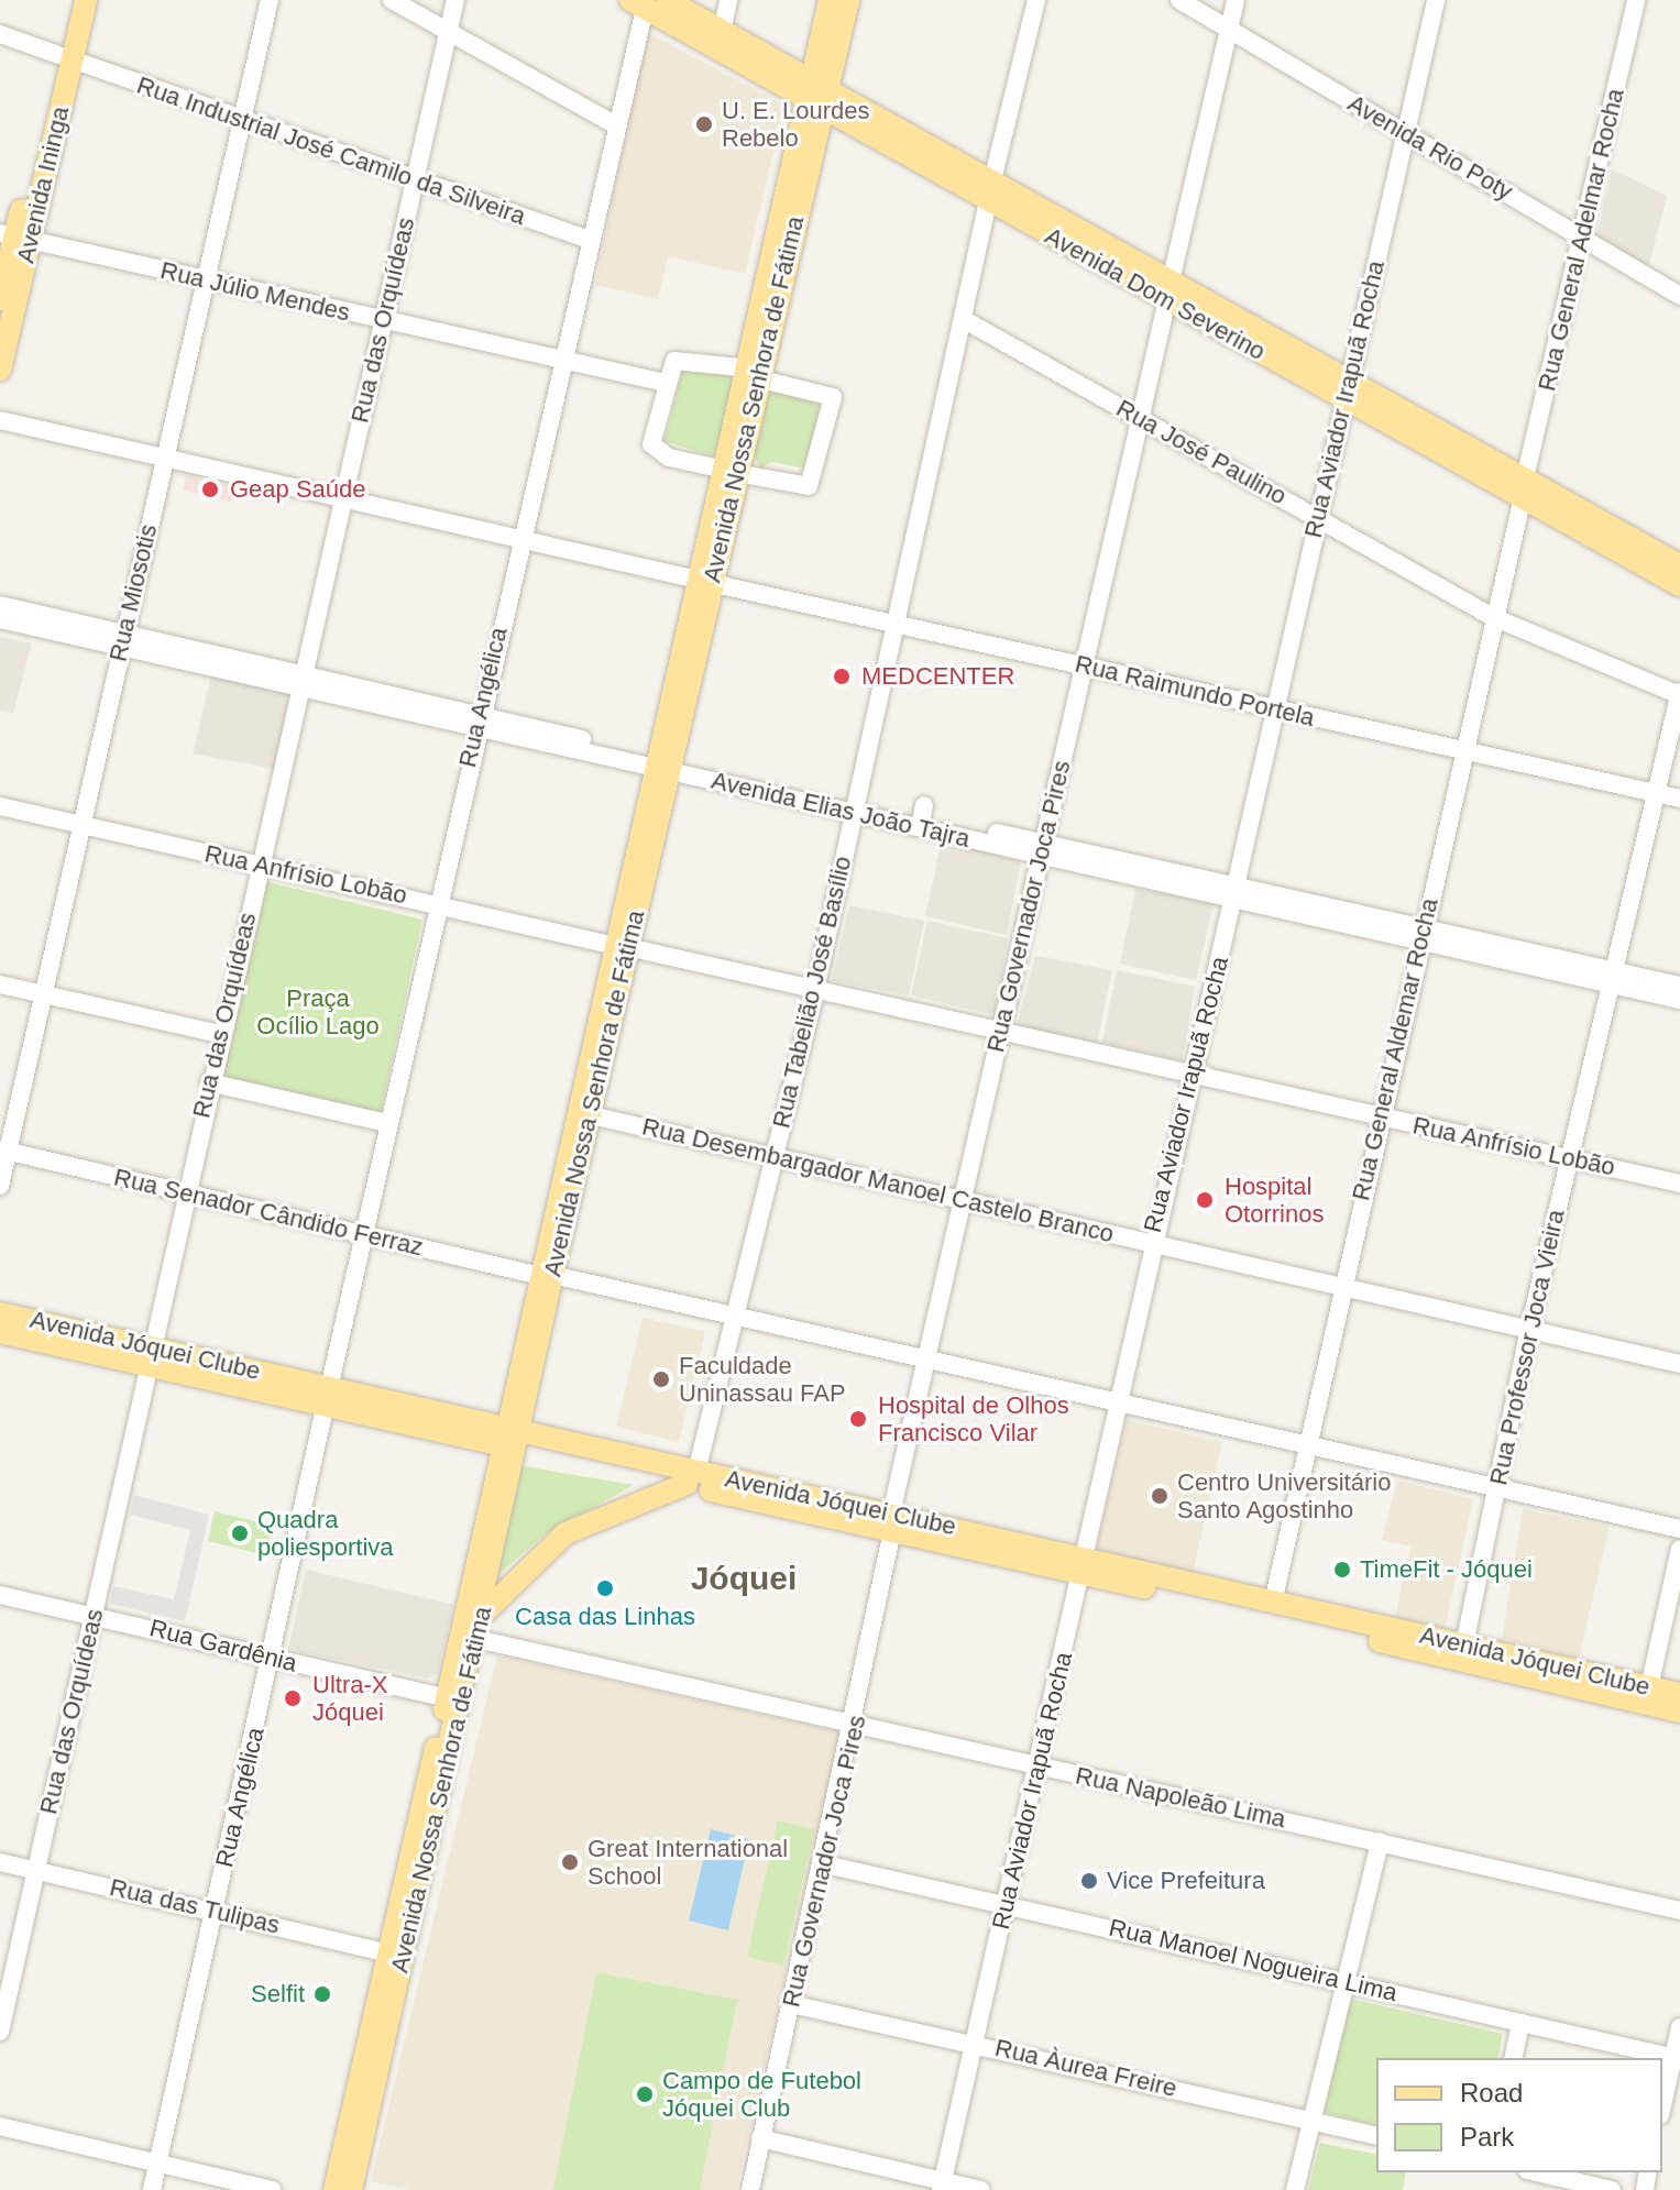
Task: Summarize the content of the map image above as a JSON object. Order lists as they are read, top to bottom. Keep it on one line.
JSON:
{"streets":{"main road":["Avenida Ininga","Avenida Dom Severino","Avenida Nossa Senhora de Fátima","Avenida Jóquei Clube"],"street":["Avenida Rio Poty","Rua Industrial José Camilo da Silveira","Rua General Adelmar Rocha","Rua Júlio Mendes","Rua das Orquídeas","Rua Aviador Irapuã Rocha","Rua José Paulino","Rua Miosotis","Rua Raimundo Portela","Rua Angélica","Avenida Elias João Tajra","Rua Anfrísio Lobão","Rua Governador Joca Pires","Rua Tabelião José Basílio","Rua General Aldemar Rocha","Rua Desembargador Manoel Castelo Branco","Rua Senador Cândido Ferraz","Rua Professor Joca Vieira","Rua Gardênia","Rua Napoleão Lima","Rua das Tulipas","Rua Manoel Nogueira Lima","Rua Àurea Freire"]},"crossings":[["Avenida Rio Poty","Rua General Adelmar Rocha"],["Avenida Rio Poty","Rua Aviador Irapuã Rocha"],["Avenida Rio Poty","Rua Governador Joca Pires"],["Rua Industrial José Camilo da Silveira","Avenida Ininga"],["Rua Industrial José Camilo da Silveira","Rua das Orquídeas"],["Rua Industrial José Camilo da Silveira","Rua Miosotis"],["Rua Industrial José Camilo da Silveira","Rua Angélica"],["Avenida Ininga","Rua Júlio Mendes"],["Rua General Adelmar Rocha","Avenida Dom Severino"],["Rua General Adelmar Rocha","Rua General Aldemar Rocha"],["Rua Júlio Mendes","Rua das Orquídeas"],["Rua Júlio Mendes","Rua Miosotis"],["Rua Júlio Mendes","Rua Angélica"],["Avenida Dom Severino","Avenida Nossa Senhora de Fátima"],["Avenida Dom Severino","Rua Aviador Irapuã Rocha"],["Avenida Dom Severino","Rua Angélica"],["Avenida Dom Severino","Rua Governador Joca Pires"],["Avenida Dom Severino","Rua Tabelião José Basílio"],["Avenida Dom Severino","Rua General Aldemar Rocha"],["Rua das Orquídeas","Rua Raimundo Portela"],["Rua das Orquídeas","Avenida Elias João Tajra"],["Rua das Orquídeas","Rua Anfrísio Lobão"],["Rua das Orquídeas","Rua Senador Cândido Ferraz"],["Rua das Orquídeas","Avenida Jóquei Clube"],["Rua das Orquídeas","Rua Gardênia"],["Rua das Orquídeas","Rua das Tulipas"],["Avenida Nossa Senhora de Fátima","Rua Raimundo Portela"],["Avenida Nossa Senhora de Fátima","Avenida Elias João Tajra"],["Avenida Nossa Senhora de Fátima","Rua Anfrísio Lobão"],["Avenida Nossa Senhora de Fátima","Rua Desembargador Manoel Castelo Branco"],["Avenida Nossa Senhora de Fátima","Rua Senador Cândido Ferraz"],["Avenida Nossa Senhora de Fátima","Avenida Jóquei Clube"],["Avenida Nossa Senhora de Fátima","Rua Gardênia"],["Avenida Nossa Senhora de Fátima","Rua Napoleão Lima"],["Avenida Nossa Senhora de Fátima","Rua das Tulipas"],["Rua Aviador Irapuã Rocha","Rua José Paulino"],["Rua Aviador Irapuã Rocha","Rua Raimundo Portela"],["Rua Aviador Irapuã Rocha","Avenida Elias João Tajra"],["Rua Aviador Irapuã Rocha","Rua Anfrísio Lobão"],["Rua Aviador Irapuã Rocha","Rua Desembargador Manoel Castelo Branco"],["Rua Aviador Irapuã Rocha","Rua Senador Cândido Ferraz"],["Rua Aviador Irapuã Rocha","Avenida Jóquei Clube"],["Rua Aviador Irapuã Rocha","Rua Napoleão Lima"],["Rua Aviador Irapuã Rocha","Rua Manoel Nogueira Lima"],["Rua Aviador Irapuã Rocha","Rua Àurea Freire"],["Rua José Paulino","Rua Governador Joca Pires"],["Rua José Paulino","Rua Tabelião José Basílio"],["Rua José Paulino","Rua General Aldemar Rocha"],["Rua José Paulino","Rua Professor Joca Vieira"],["Rua Miosotis","Rua Raimundo Portela"],["Rua Miosotis","Avenida Elias João Tajra"],["Rua Miosotis","Rua Anfrísio Lobão"],["Rua Miosotis","Rua Senador Cândido Ferraz"],["Rua Raimundo Portela","Rua Angélica"],["Rua Raimundo Portela","Rua Governador Joca Pires"],["Rua Raimundo Portela","Rua Tabelião José Basílio"],["Rua Raimundo Portela","Rua General Aldemar Rocha"],["Rua Raimundo Portela","Rua Professor Joca Vieira"],["Rua Angélica","Avenida Elias João Tajra"],["Rua Angélica","Rua Anfrísio Lobão"],["Rua Angélica","Rua Senador Cândido Ferraz"],["Rua Angélica","Avenida Jóquei Clube"],["Rua Angélica","Rua Gardênia"],["Rua Angélica","Rua das Tulipas"],["Avenida Elias João Tajra","Rua Governador Joca Pires"],["Avenida Elias João Tajra","Rua Tabelião José Basílio"],["Avenida Elias João Tajra","Rua General Aldemar Rocha"],["Avenida Elias João Tajra","Rua Professor Joca Vieira"],["Rua Anfrísio Lobão","Rua Governador Joca Pires"],["Rua Anfrísio Lobão","Rua Tabelião José Basílio"],["Rua Anfrísio Lobão","Rua General Aldemar Rocha"],["Rua Anfrísio Lobão","Rua Professor Joca Vieira"],["Rua Governador Joca Pires","Rua Desembargador Manoel Castelo Branco"],["Rua Governador Joca Pires","Rua Senador Cândido Ferraz"],["Rua Governador Joca Pires","Avenida Jóquei Clube"],["Rua Governador Joca Pires","Rua Napoleão Lima"],["Rua Governador Joca Pires","Rua Manoel Nogueira Lima"],["Rua Governador Joca Pires","Rua Àurea Freire"],["Rua Tabelião José Basílio","Rua Desembargador Manoel Castelo Branco"],["Rua Tabelião José Basílio","Rua Senador Cândido Ferraz"],["Rua Tabelião José Basílio","Avenida Jóquei Clube"],["Rua General Aldemar Rocha","Rua Desembargador Manoel Castelo Branco"],["Rua General Aldemar Rocha","Rua Senador Cândido Ferraz"],["Rua General Aldemar Rocha","Avenida Jóquei Clube"],["Rua Desembargador Manoel Castelo Branco","Rua Professor Joca Vieira"],["Rua Senador Cândido Ferraz","Rua Professor Joca Vieira"],["Avenida Jóquei Clube","Rua Professor Joca Vieira"]],"districts":["Jóquei"],"parks":["Praça Ocílio Lago"],"places":["U. E. Lourdes Rebelo","Geap Saúde","MEDCENTER","Hospital Otorrinos","Faculdade Uninassau FAP","Hospital de Olhos Francisco Vilar","Centro Universitário Santo Agostinho","Quadra poliesportiva","TimeFit - Jóquei","Casa das Linhas","Ultra-X Jóquei","Great International School","Vice Prefeitura","Selfit","Campo de Futebol Jóquei Club"],"legend":["Road","Park"]}
